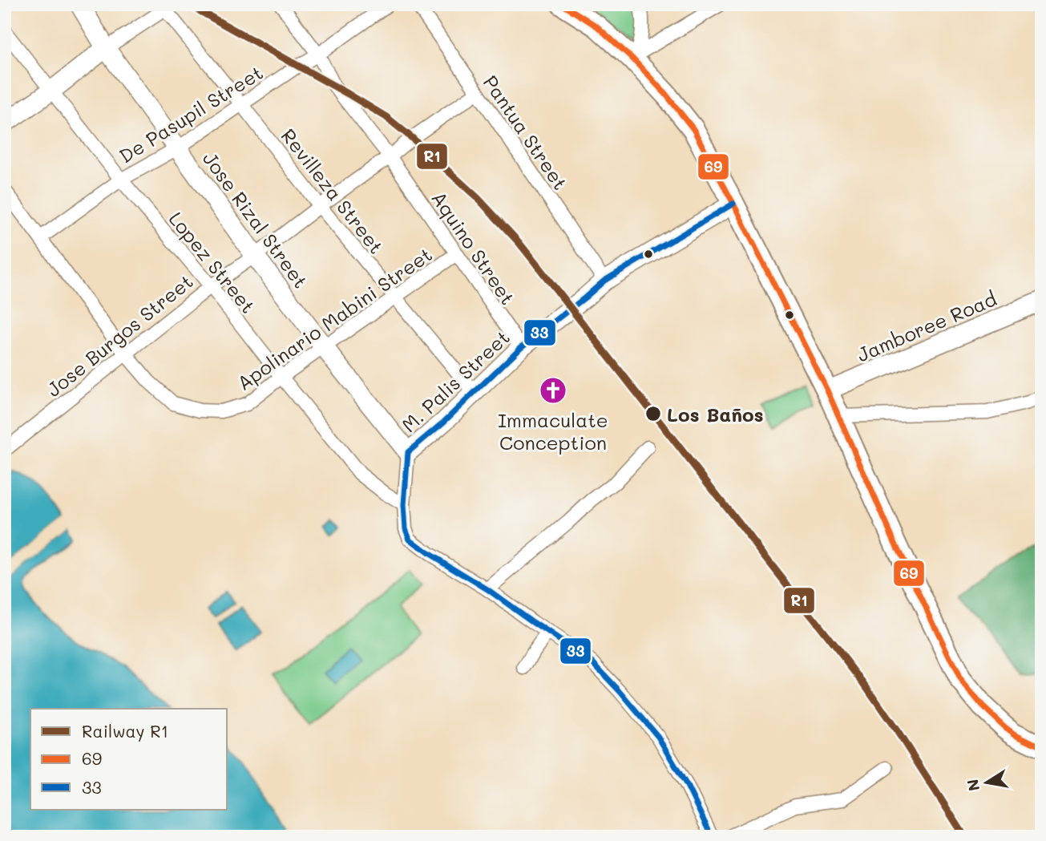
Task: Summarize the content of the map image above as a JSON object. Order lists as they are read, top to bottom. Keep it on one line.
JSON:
{"streets":{"main road":["Jose Rizal Street","Jamboree Road","M. Palis Street"],"street":["De Pasupil Street","Pantua Street","Revilleza Street","Aquino Street","Lopez Street","Apolinario Mabini Street","Jose Burgos Street"]},"crossings":[["De Pasupil Street","Revilleza Street"],["De Pasupil Street","Jose Rizal Street"],["De Pasupil Street","Aquino Street"],["De Pasupil Street","Lopez Street"],["De Pasupil Street","Apolinario Mabini Street"],["Pantua Street","Jose Burgos Street"],["Pantua Street","M. Palis Street"],["Revilleza Street","Apolinario Mabini Street"],["Revilleza Street","Jose Burgos Street"],["Revilleza Street","M. Palis Street"],["Jose Rizal Street","Apolinario Mabini Street"],["Jose Rizal Street","Jose Burgos Street"],["Jose Rizal Street","M. Palis Street"],["Aquino Street","Apolinario Mabini Street"],["Aquino Street","Jose Burgos Street"],["Aquino Street","M. Palis Street"],["Lopez Street","Apolinario Mabini Street"],["Lopez Street","Jose Burgos Street"],["Lopez Street","M. Palis Street"],["Apolinario Mabini Street","Jose Burgos Street"]],"places":{"church":["Immaculate Conception"],"other":["Los Baños"]},"lines":["rail line R1","transit line 69","transit line 33"],"legend":["Railway R1","69","33"],"north":"left"}
